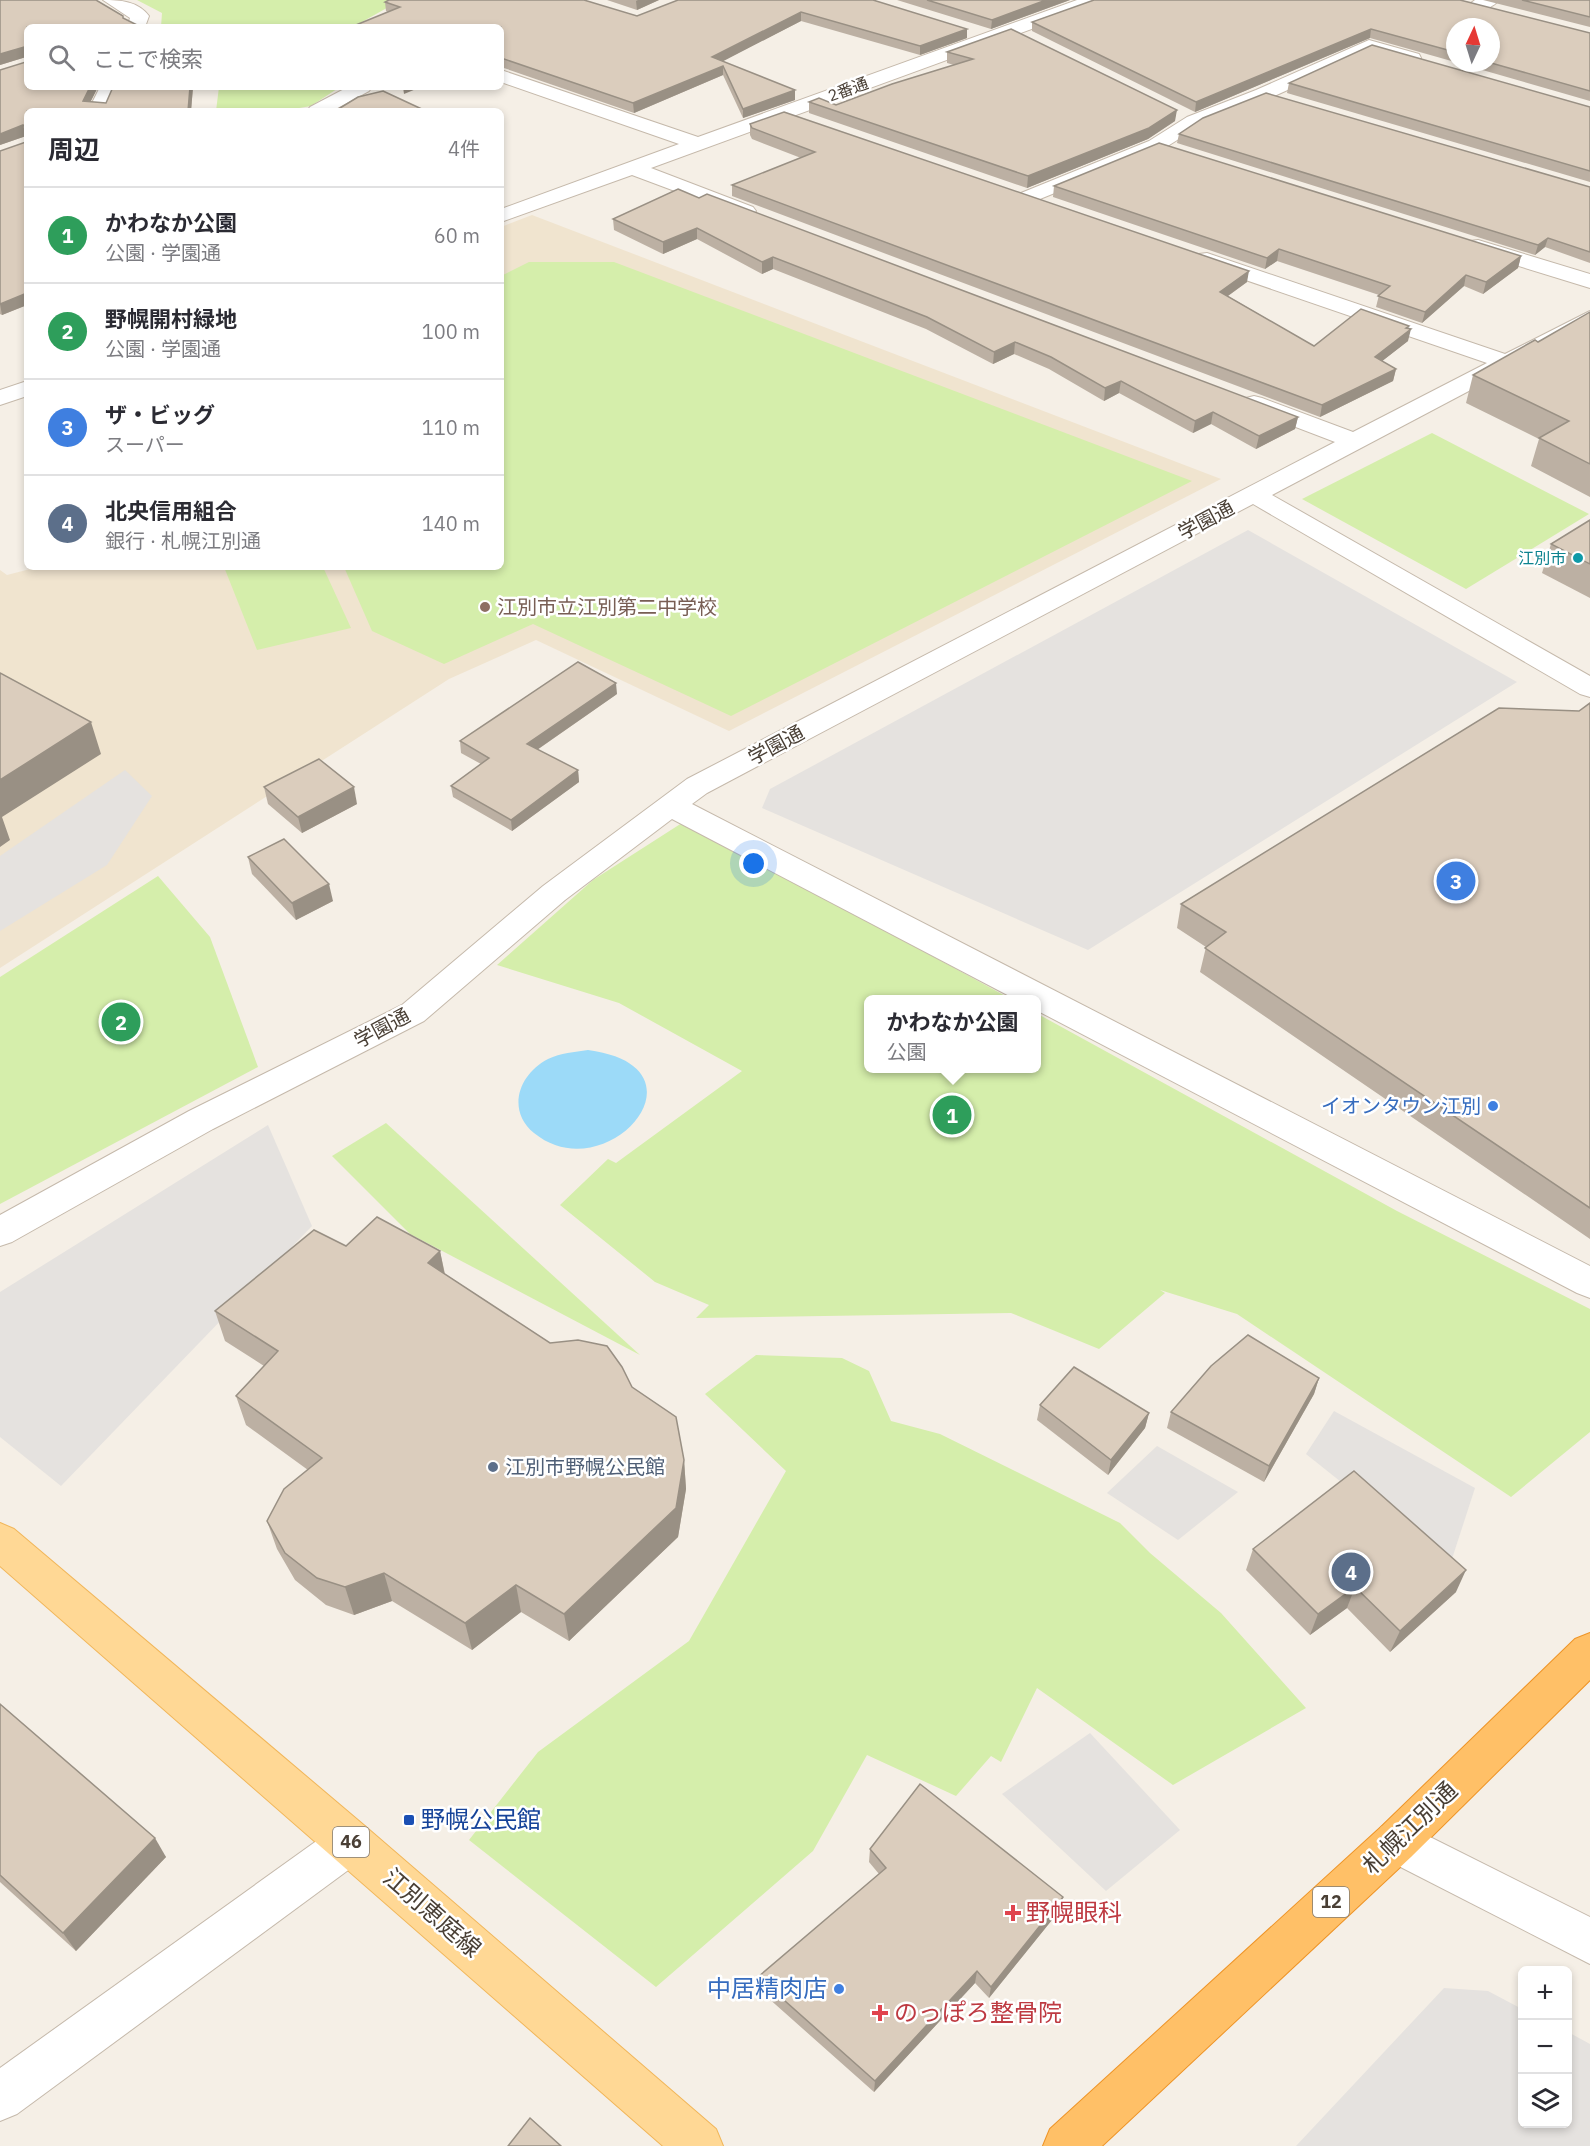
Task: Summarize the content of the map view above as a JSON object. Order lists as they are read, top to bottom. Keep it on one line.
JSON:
{"streets":{"highway":["札幌江別通","12"],"main road":["46","江別恵庭線"],"street":["2番通","学園通"]},"places":{"other":["江別市","江別市立江別第二中学校","イオンタウン江別","江別市野幌公民館","中居精肉店"],"transit":["野幌公民館"],"health":["野幌眼科","のっぽろ整骨院"]},"north":"top","page":{"search":"ここで検索","heading":["周辺","4件"],"list":[{"mark":"1","name":"かわなか公園","note":"公園 · 学園通","value":"60 m"},{"mark":"2","name":"野幌開村緑地","note":"公園 · 学園通","value":"100 m"},{"mark":"3","name":"ザ・ビッグ","note":"スーパー","value":"110 m"},{"mark":"4","name":"北央信用組合","note":"銀行 · 札幌江別通","value":"140 m"}],"pins":["3","2","1","4"],"popup":["かわなか公園","公園"],"map_buttons":["+","−"]}}
